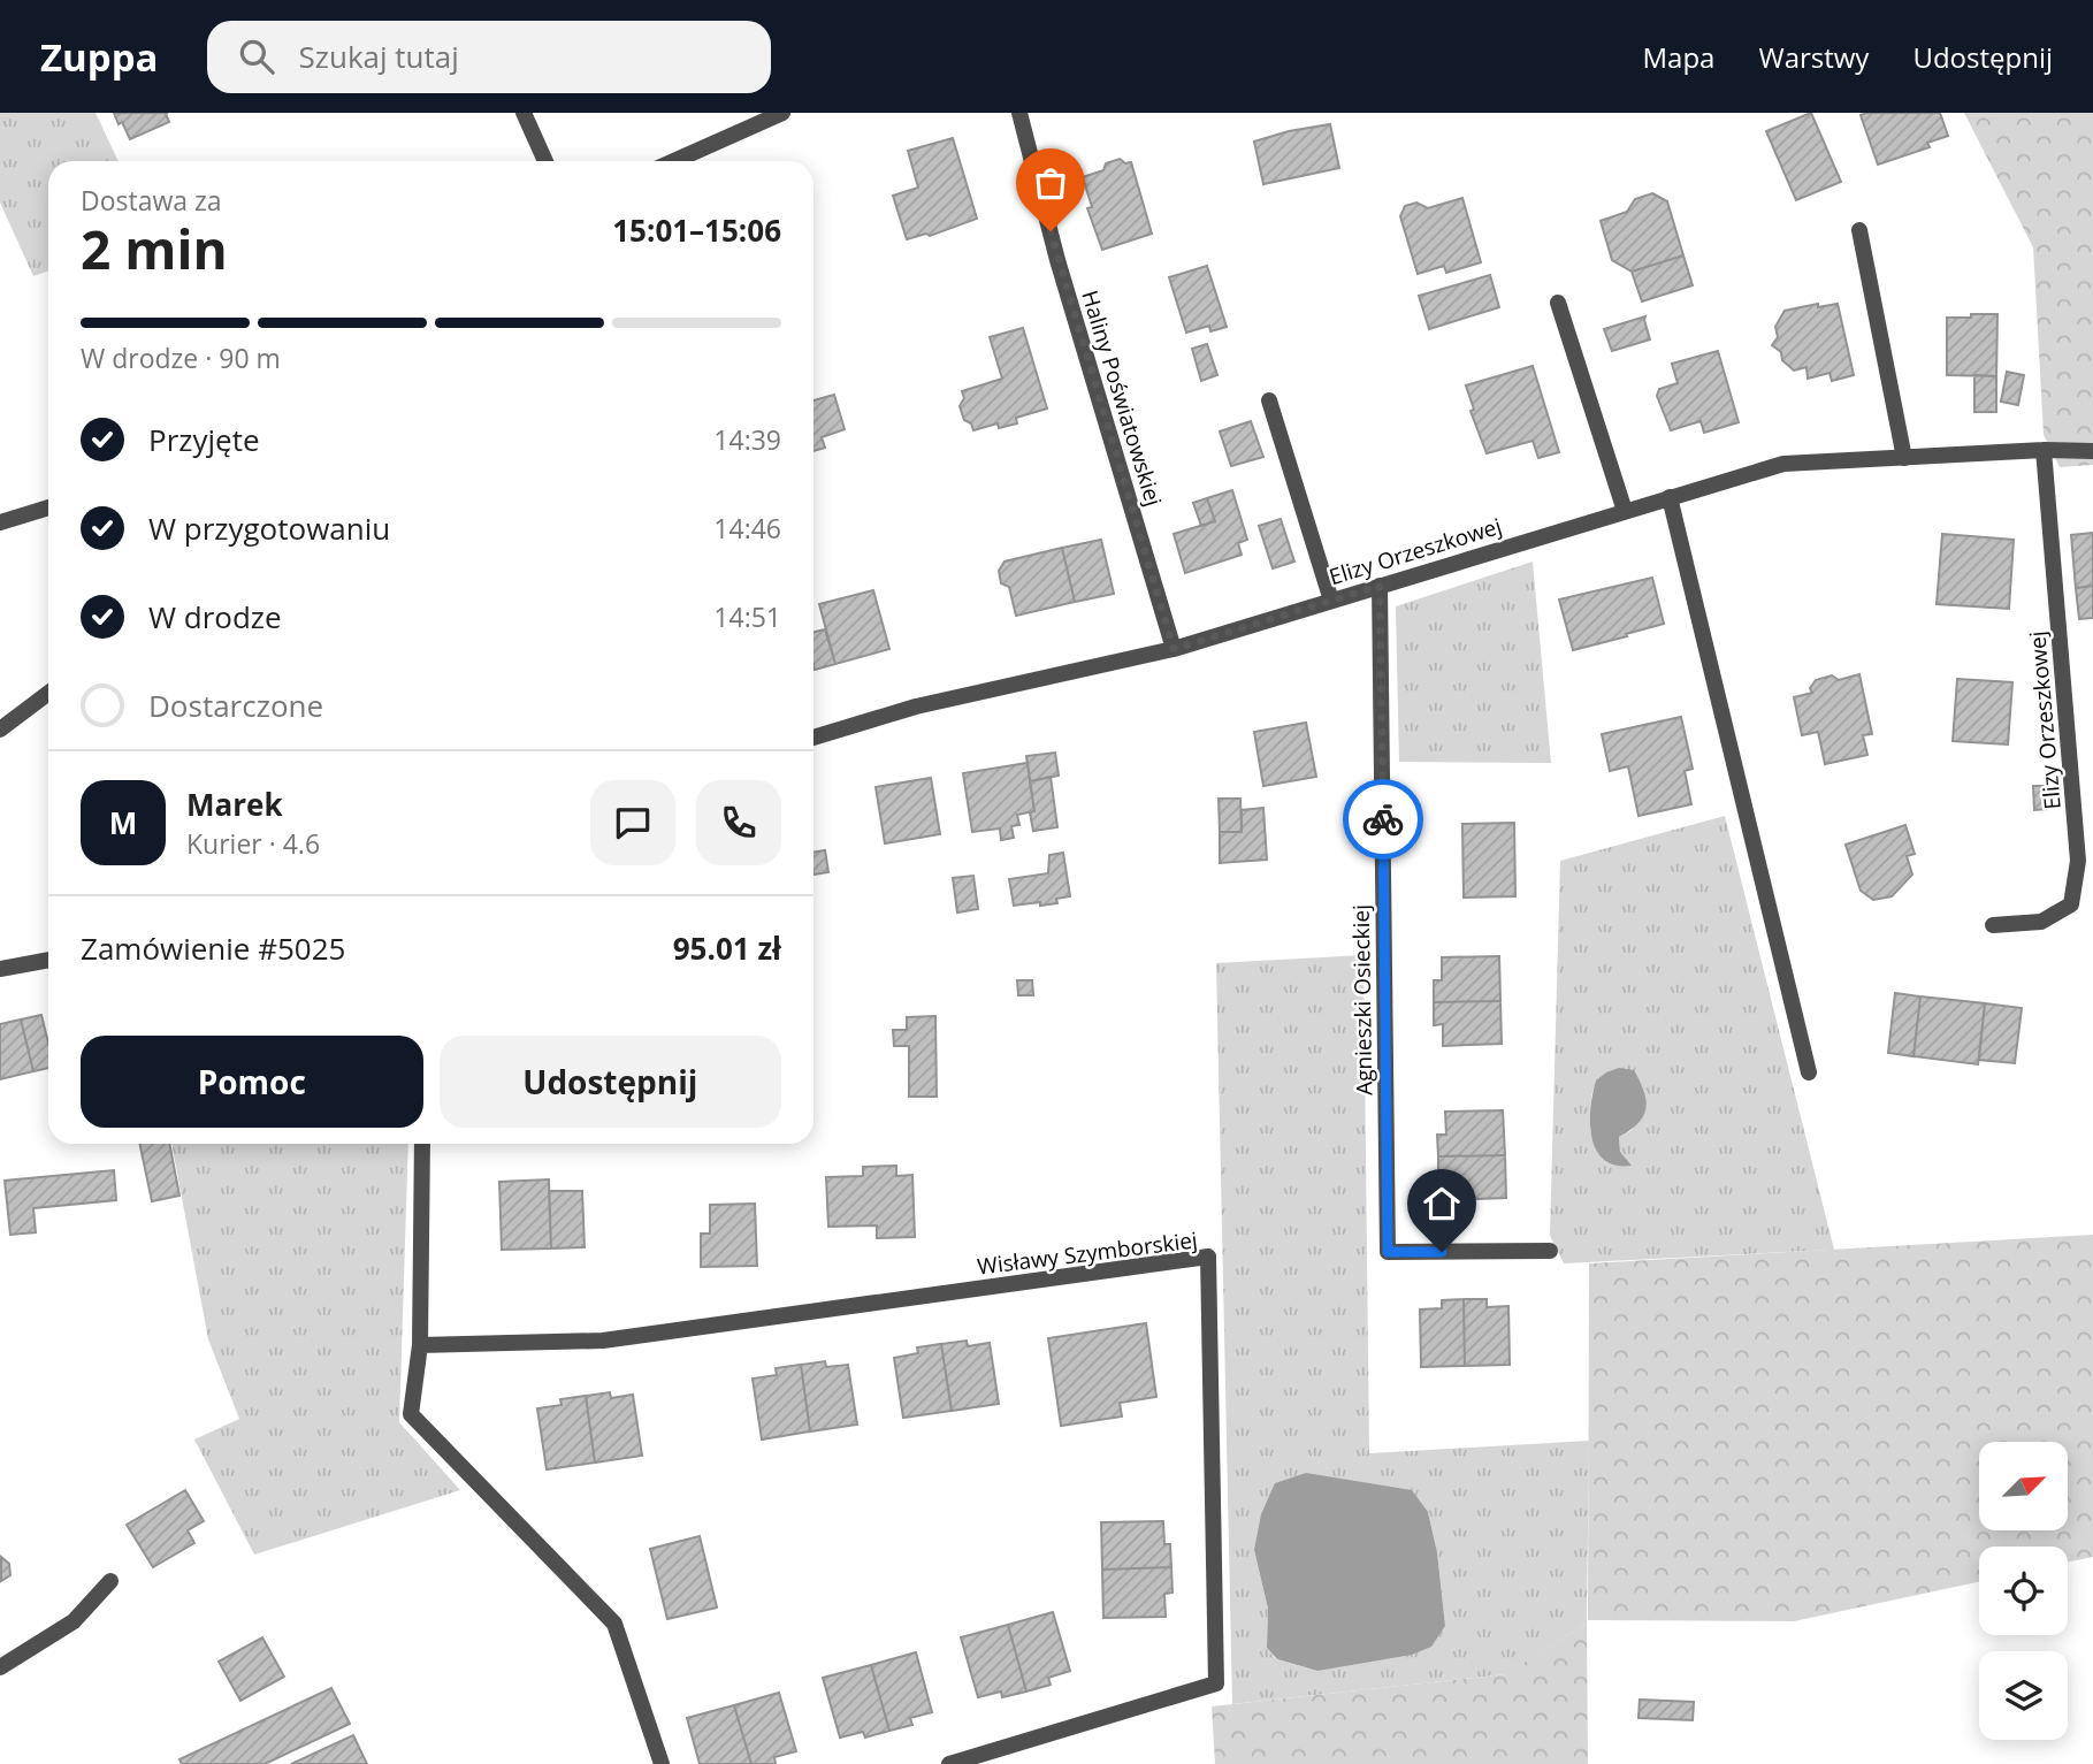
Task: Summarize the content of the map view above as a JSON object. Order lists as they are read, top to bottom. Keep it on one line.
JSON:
{"streets":{"street":["Haliny Poświatowskiej","Elizy Orzeszkowej","Agnieszki Osieckiej","Wisławy Szymborskiej"]},"crossings":[["Haliny Poświatowskiej","Elizy Orzeszkowej"],["Elizy Orzeszkowej","Agnieszki Osieckiej"]],"north":"top right","page":{"header":"Zuppa","search":"Szukaj tutaj","nav":["Mapa","Warstwy","Udostępnij"],"heading":["2 min","Dostawa za","15:01–15:06"],"panel":["Marek","Kurier · 4.6","Zamówienie #5025","95.01 zł"],"bar":"W drodze · 90 m","list":[["Przyjęte","14:39"],["W przygotowaniu","14:46"],["W drodze","14:51"],"Dostarczone"],"round":"M","buttons":["Pomoc","Udostępnij"]}}
